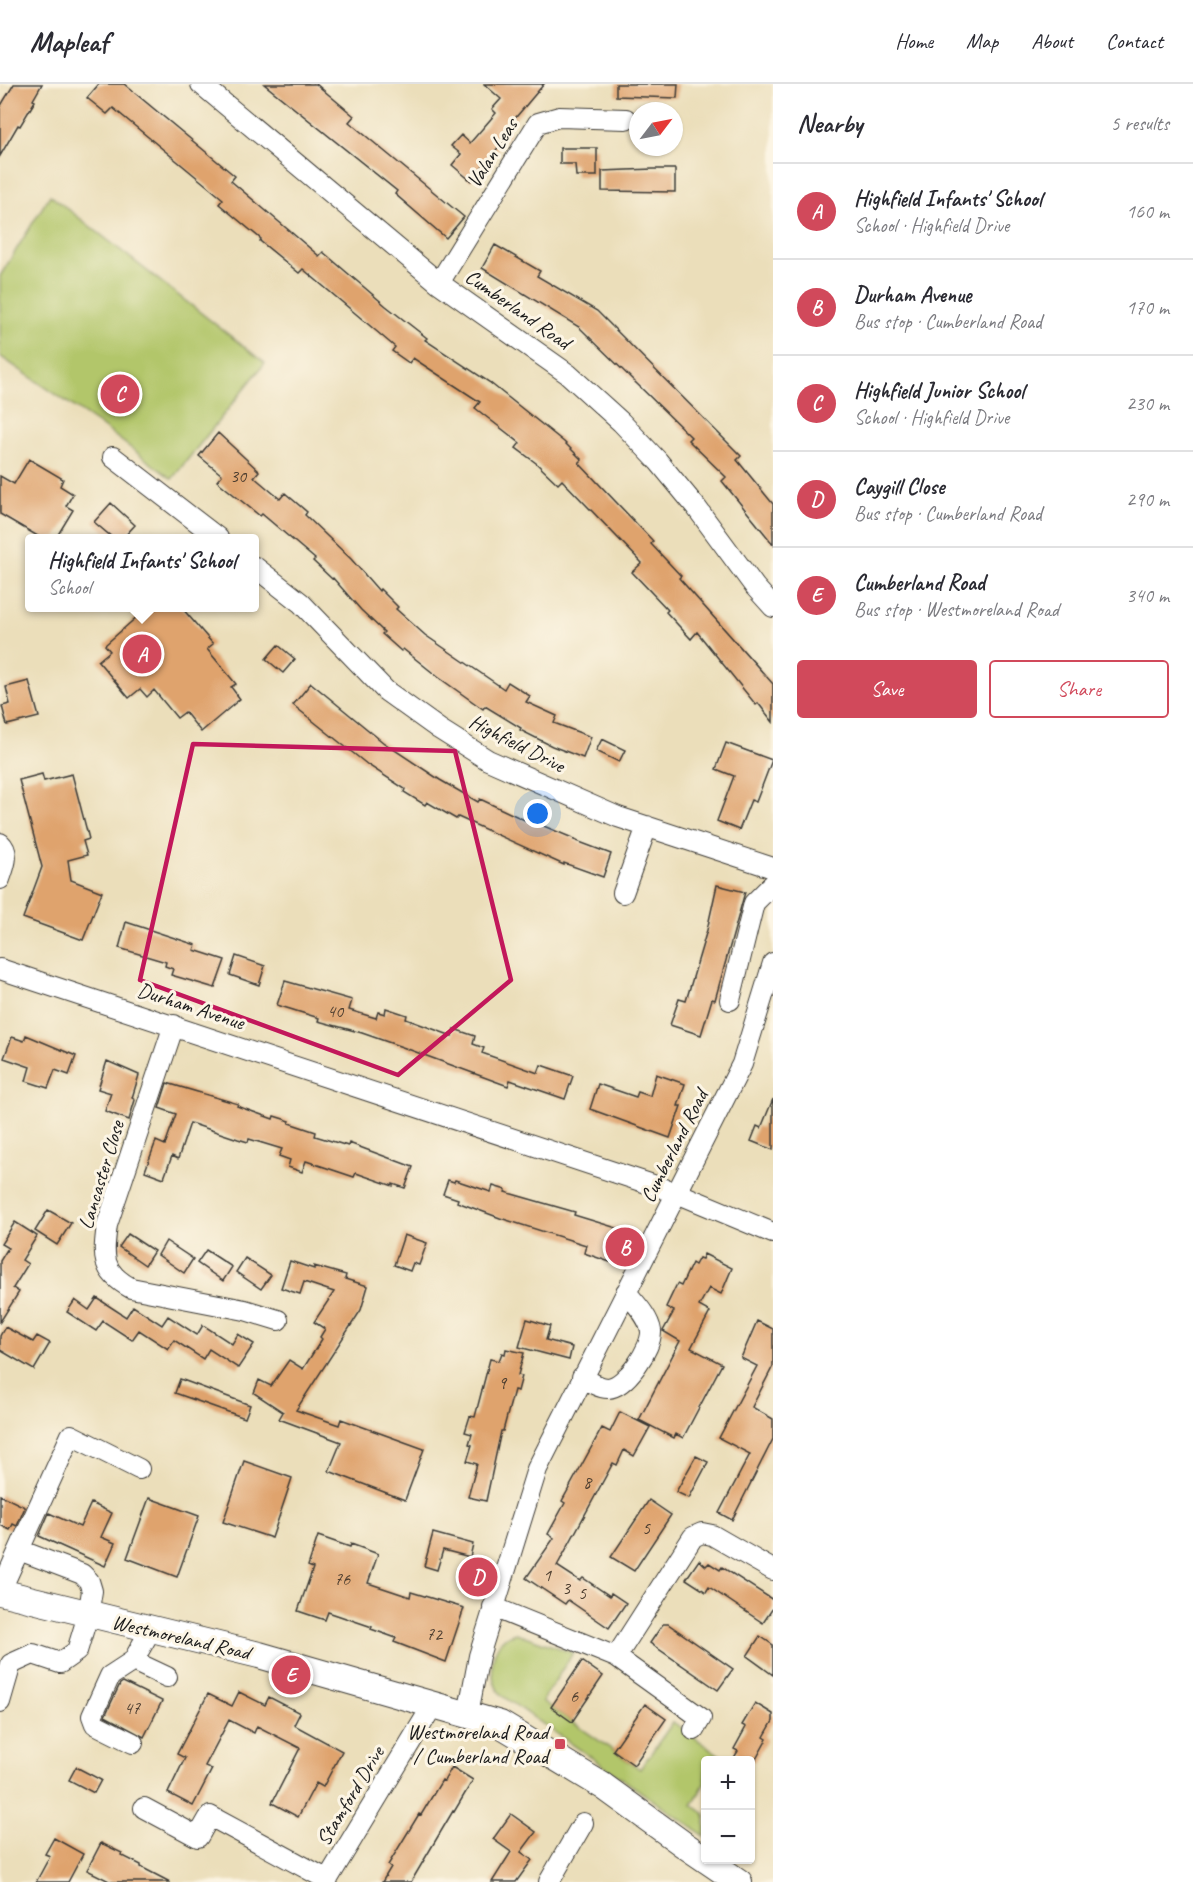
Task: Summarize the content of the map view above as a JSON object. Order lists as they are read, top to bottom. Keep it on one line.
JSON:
{"streets":{"main road":["Westmoreland Road"],"street":["Valan Leas","Cumberland Road","Highfield Drive","Durham Avenue","Lancaster Close","Stamford Drive"]},"crossings":[["Valan Leas","Cumberland Road"],["Cumberland Road","Durham Avenue"],["Cumberland Road","Westmoreland Road"],["Durham Avenue","Lancaster Close"],["Westmoreland Road","Stamford Drive"]],"places":{"transit":["Westmoreland Road / Cumberland Road"]},"house_numbers":["30","40","9","8","5","1","76","3","5","72","6","47"],"north":"top right","page":{"header":"Mapleaf","nav":["Home","Map","About","Contact"],"heading":["Nearby","5 results"],"list":[{"mark":"A","name":"Highfield Infants' School","note":"School · Highfield Drive","value":"160 m"},{"mark":"B","name":"Durham Avenue","note":"Bus stop · Cumberland Road","value":"170 m"},{"mark":"C","name":"Highfield Junior School","note":"School · Highfield Drive","value":"230 m"},{"mark":"D","name":"Caygill Close","note":"Bus stop · Cumberland Road","value":"290 m"},{"mark":"E","name":"Cumberland Road","note":"Bus stop · Westmoreland Road","value":"340 m"}],"pins":["C","A","B","D","E"],"popup":["Highfield Infants' School","School"],"buttons":["Save","Share"],"map_buttons":["+","−"]}}
